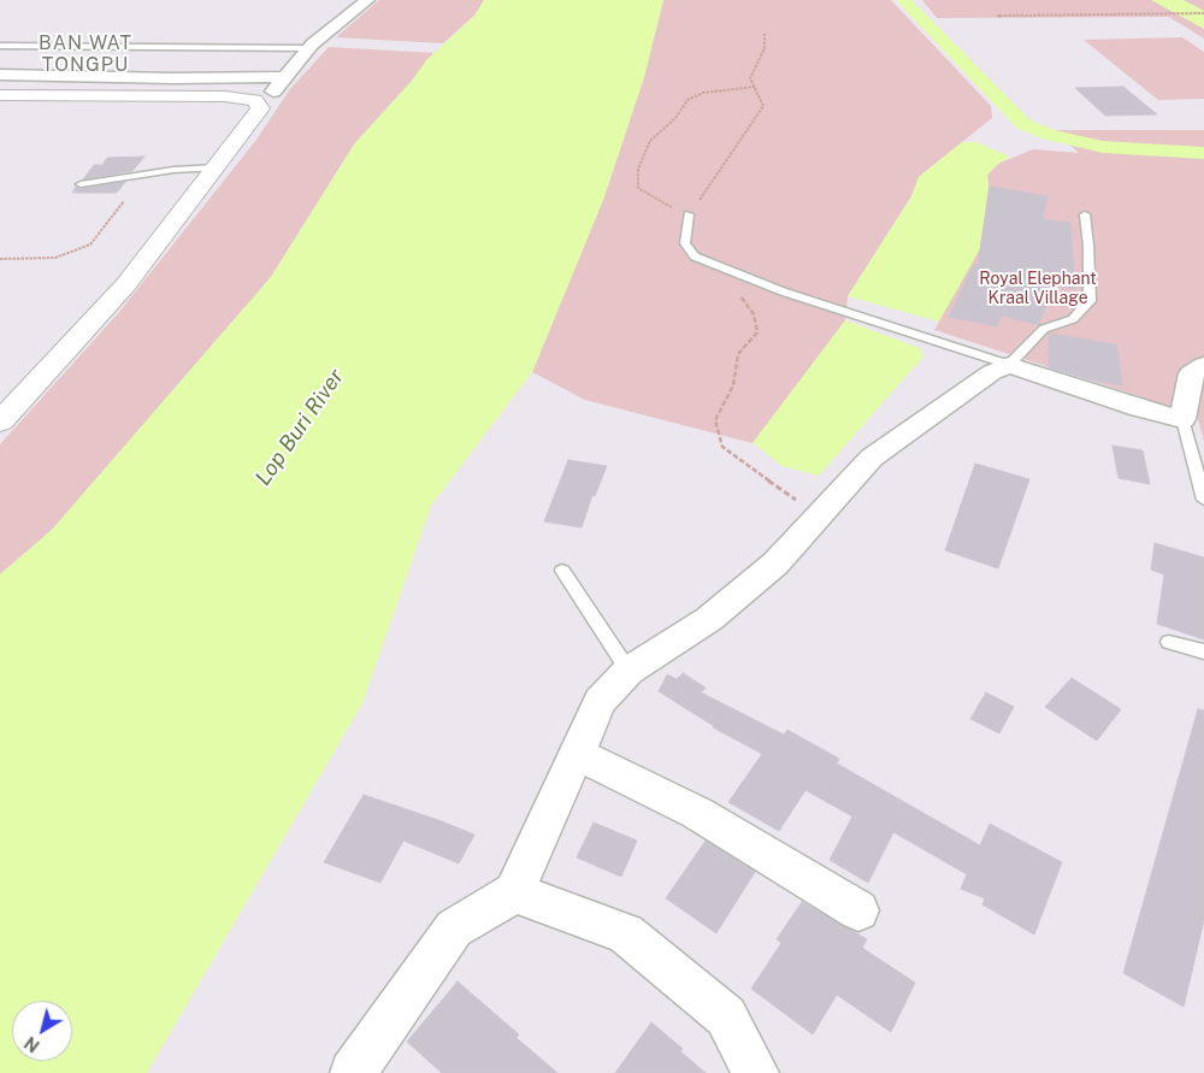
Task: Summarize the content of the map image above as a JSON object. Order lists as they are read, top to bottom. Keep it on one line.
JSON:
{"districts":["BAN WAT TONGPU"],"water":["Lop Buri River"],"parks":["Royal Elephant Kraal Village"],"north":"bottom left"}
